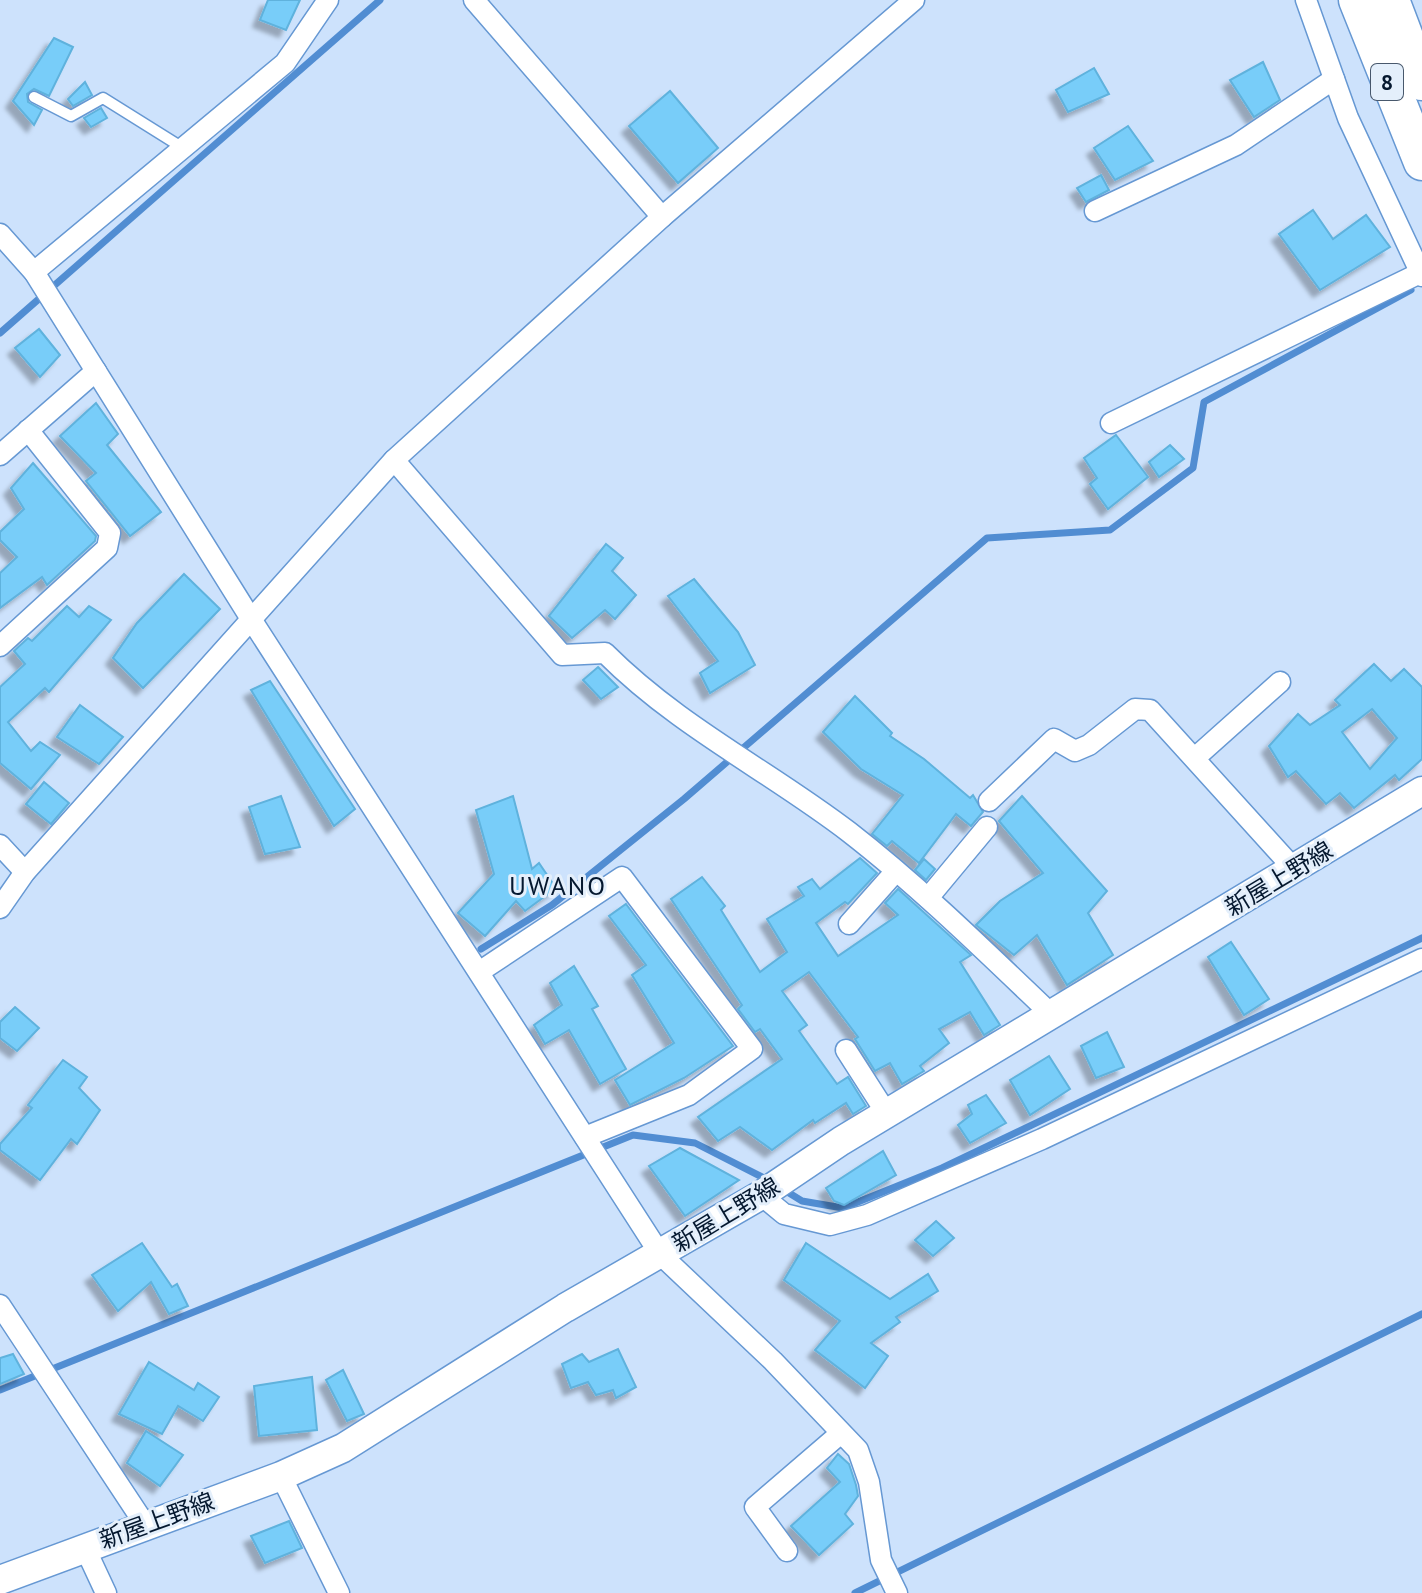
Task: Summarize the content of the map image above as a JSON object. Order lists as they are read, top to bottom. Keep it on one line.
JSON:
{"streets":{"highway":["8"],"main road":["新屋上野線"]},"districts":["UWANO"]}
